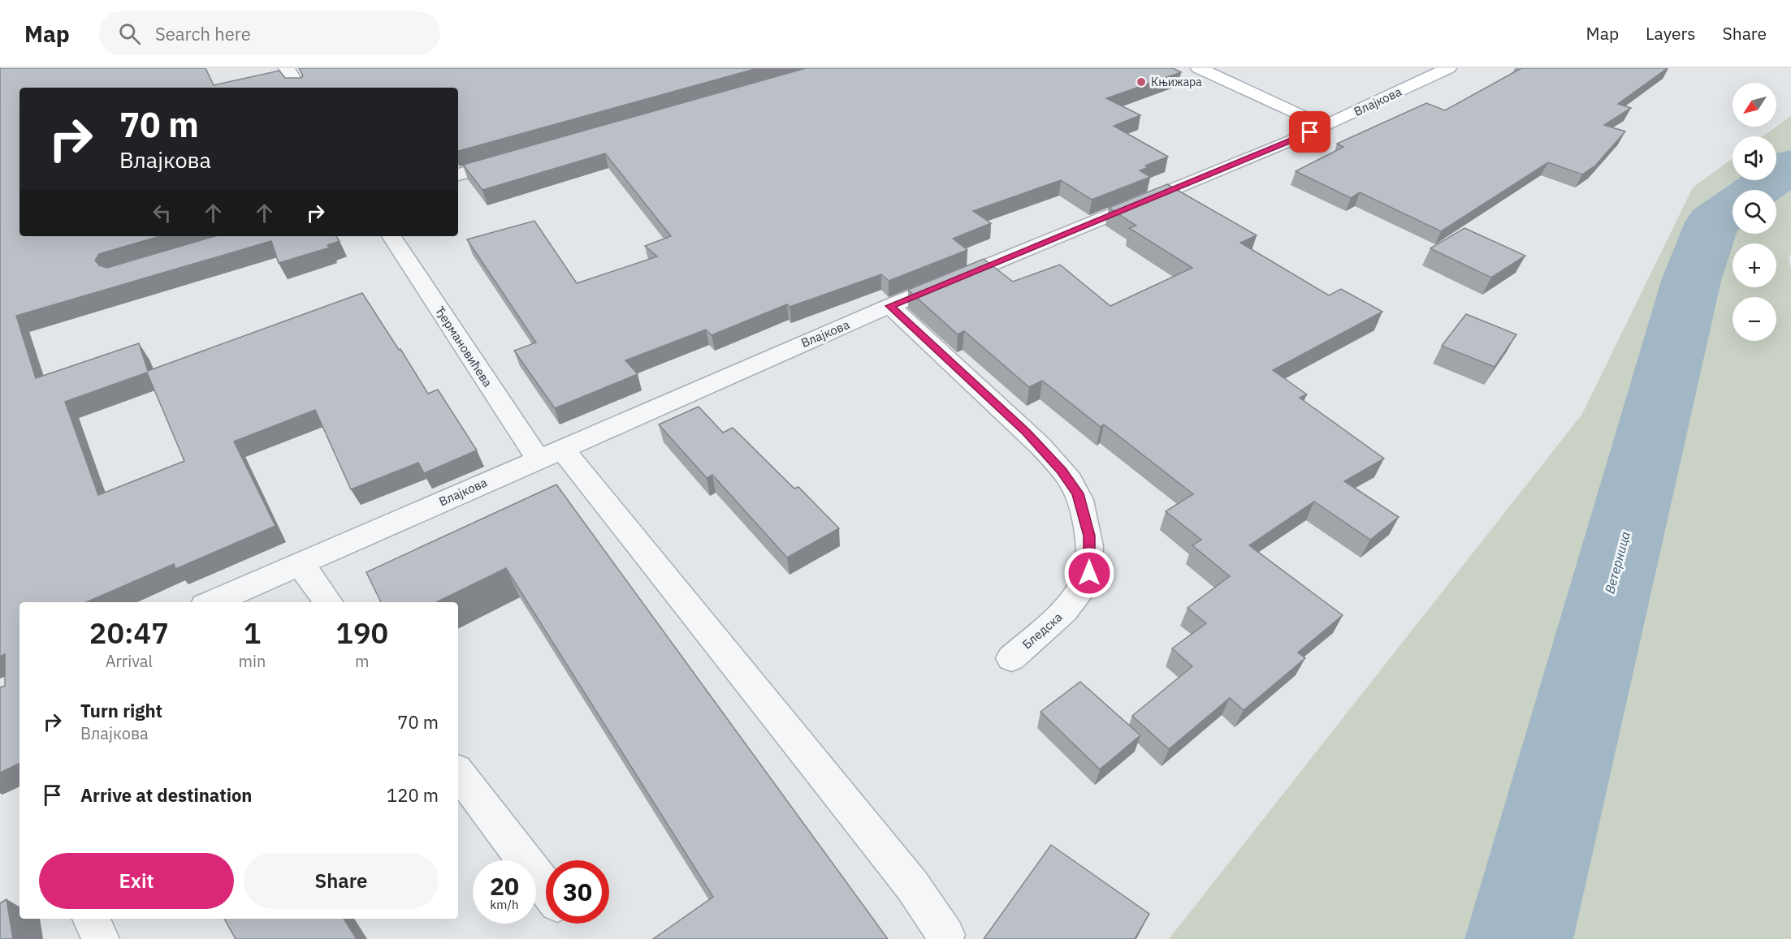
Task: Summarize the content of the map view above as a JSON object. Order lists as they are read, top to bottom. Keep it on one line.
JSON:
{"streets":{"main road":["Влајкова"],"street":["Ђермановићева","Бледска"]},"crossings":[["Влајкова","Ђермановићева"],["Влајкова","Бледска"]],"water":["Ветерница"],"places":["Књижара"],"north":"bottom left","page":{"header":"Map","search":"Search here","nav":["Map","Layers","Share"],"map_buttons":["+","−"],"turn":["70 m","Влајкова"],"eta":["20:47","Arrival","1","min","190","m"],"list":[{"name":"Turn right","note":"Влајкова","value":"70 m"},{"name":"Arrive at destination","value":"120 m"}],"buttons":["Exit","Share"],"speed":"20 km/h","limit":"30"}}
